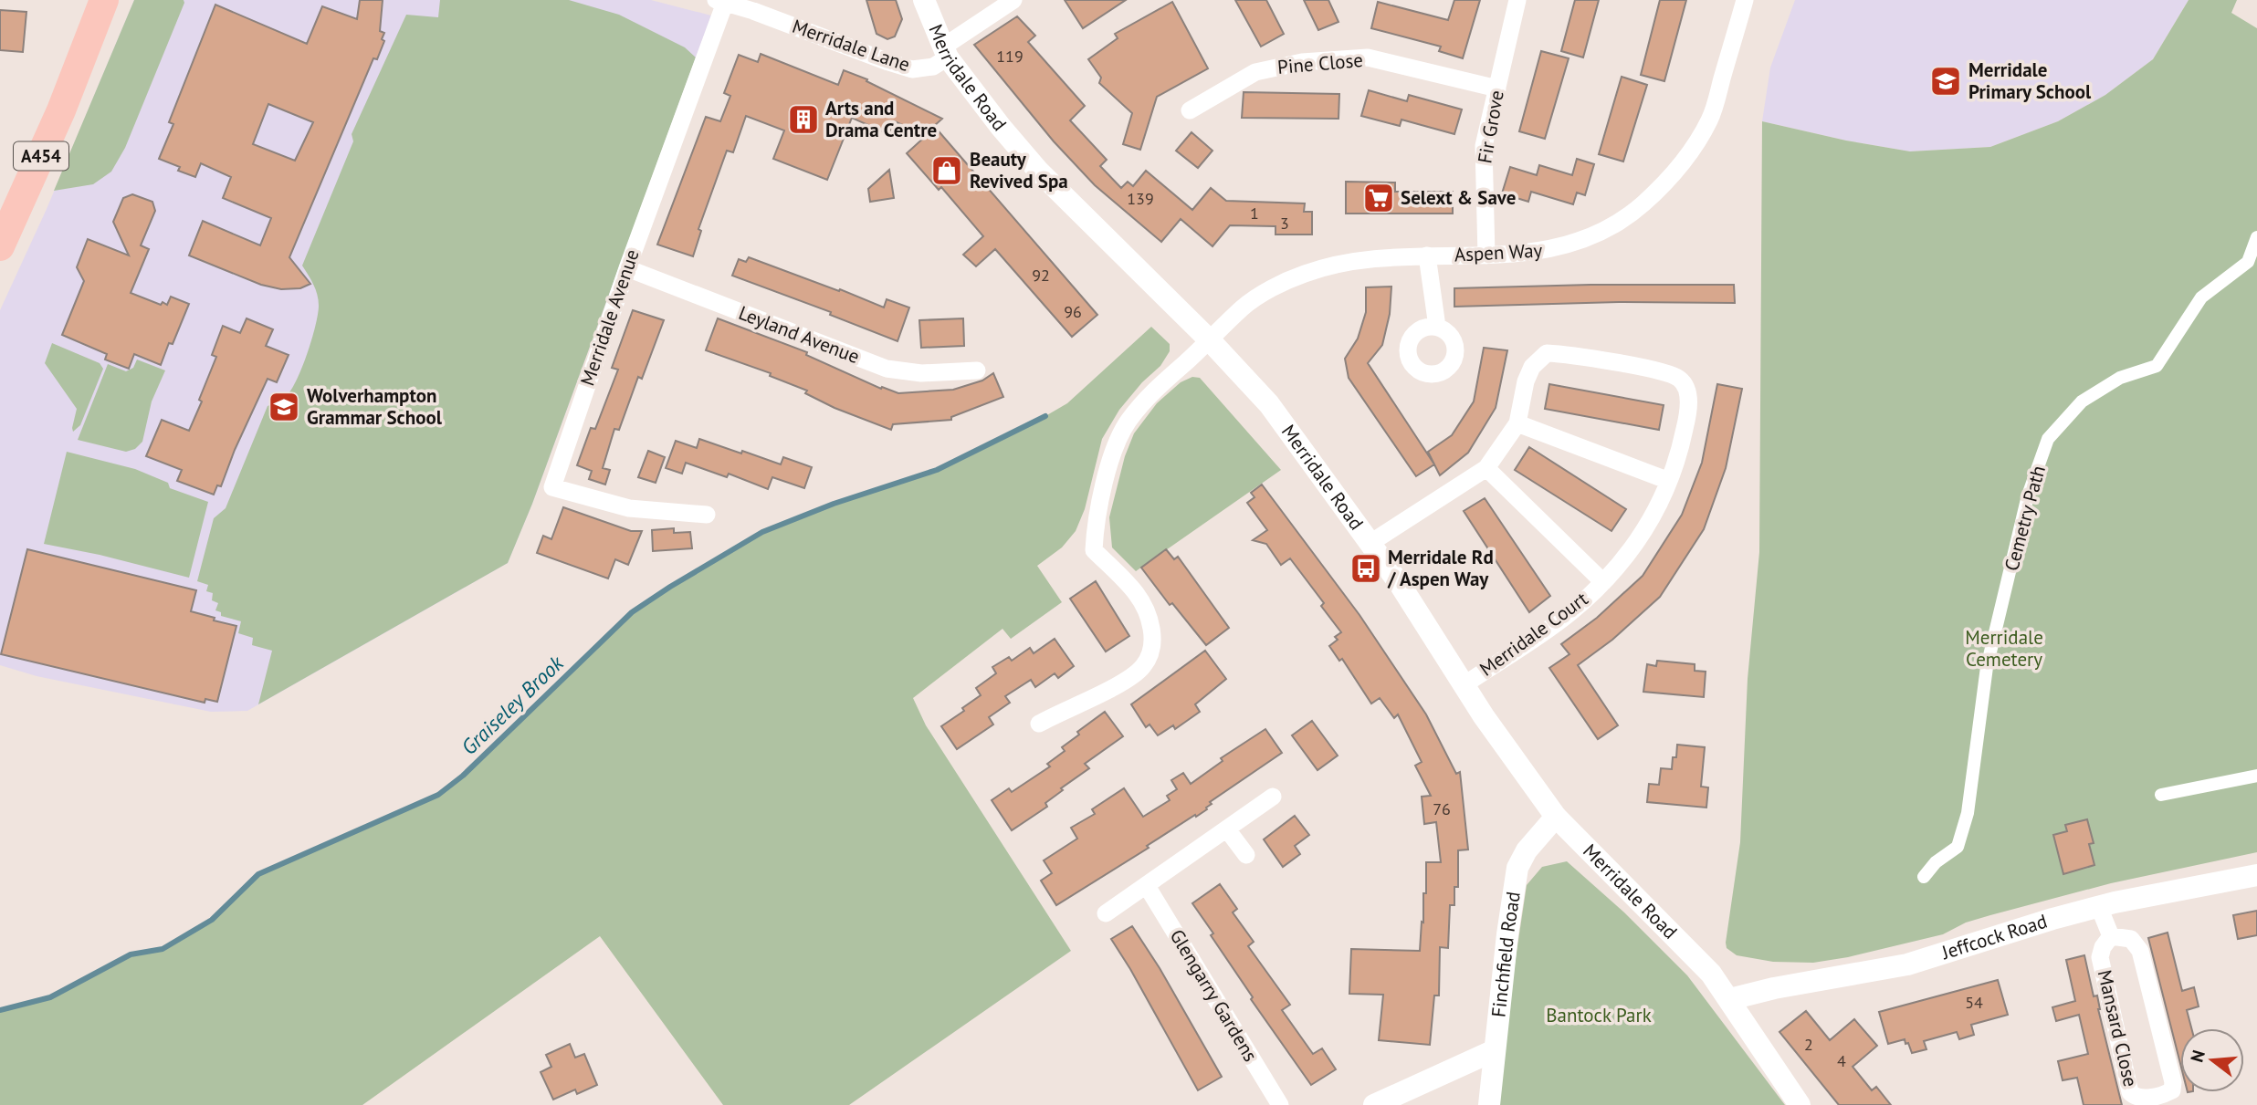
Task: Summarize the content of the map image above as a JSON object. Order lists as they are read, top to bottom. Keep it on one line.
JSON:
{"streets":{"highway":["A454"],"street":["Merridale Lane","Pine Close","Merridale Road","Fir Grove","Aspen Way","Merridale Avenue","Leyland Avenue","Cemetry Path","Merridale Court","Jeffcock Road","Finchfield Road","Glengarry Gardens","Mansard Close"]},"crossings":[["Merridale Lane","Merridale Road"],["Merridale Lane","Merridale Avenue"],["Pine Close","Fir Grove"],["Merridale Road","Aspen Way"],["Merridale Road","Merridale Court"],["Merridale Road","Jeffcock Road"],["Merridale Road","Finchfield Road"],["Fir Grove","Aspen Way"],["Merridale Avenue","Leyland Avenue"]],"water":["Graiseley Brook"],"parks":["Merridale Cemetery","Bantock Park"],"places":{"school or university":["Merridale Primary School","Wolverhampton Grammar School"],"building":["Arts and Drama Centre"],"shop":["Beauty Revived Spa"],"supermarket":["Selext & Save"],"bus stop":["Merridale Rd / Aspen Way"]},"house_numbers":["119","139","1","3","92","96","76","54","2","4"],"north":"left"}
